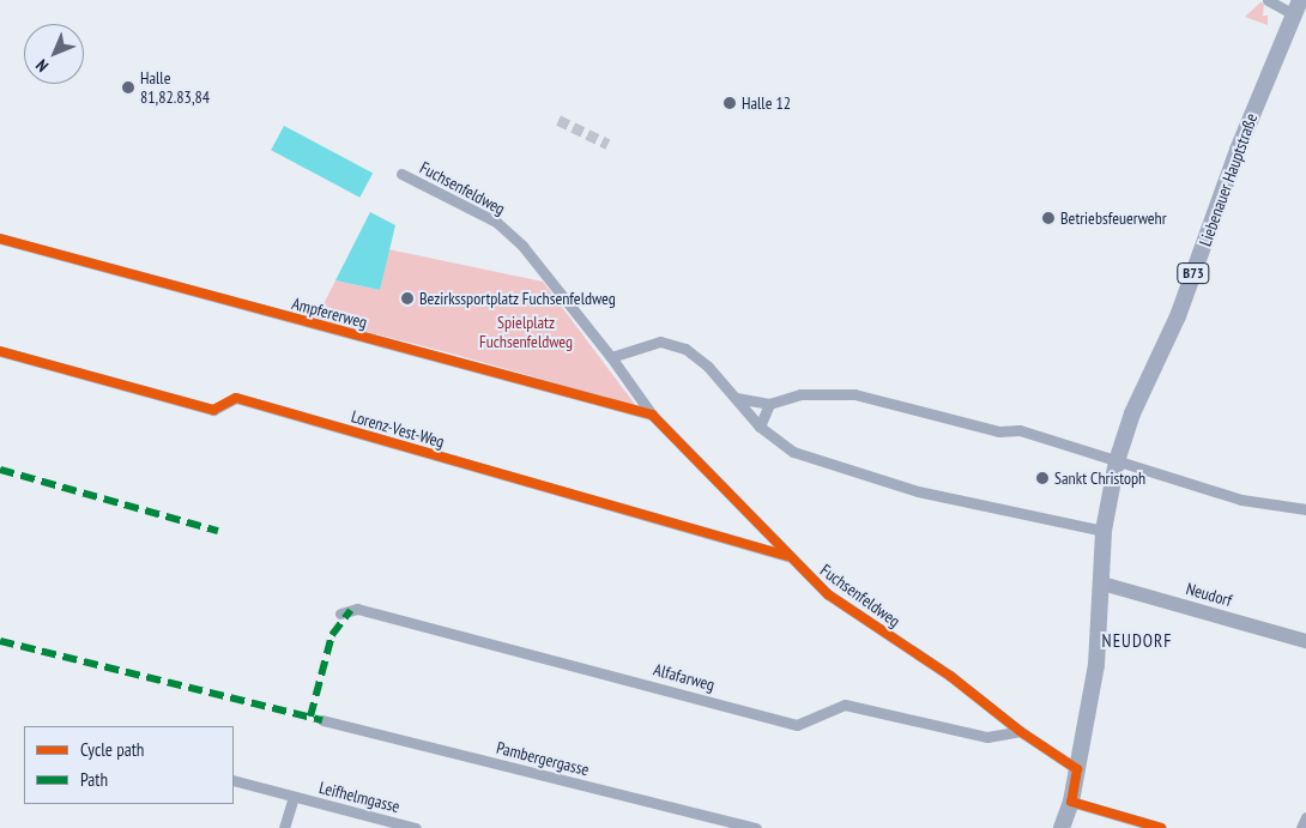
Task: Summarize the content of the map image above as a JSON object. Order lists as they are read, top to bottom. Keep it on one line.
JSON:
{"streets":{"main road":["Liebenauer Hauptstraße","B73"],"street":["Fuchsenfeldweg","Ampfererweg","Lorenz-Vest-Weg","Neudorf","Alfafarweg","Pambergergasse","Leifhelmgasse"]},"crossings":[["Liebenauer Hauptstraße","Fuchsenfeldweg"],["Liebenauer Hauptstraße","Neudorf"],["Fuchsenfeldweg","Ampfererweg"],["Fuchsenfeldweg","Lorenz-Vest-Weg"],["Fuchsenfeldweg","Alfafarweg"]],"districts":["NEUDORF"],"parks":["Spielplatz Fuchsenfeldweg"],"places":["Halle 81,82.83,84","Halle 12","Betriebsfeuerwehr","Bezirkssportplatz Fuchsenfeldweg","Sankt Christoph"],"legend":["Cycle path","Path"],"north":"bottom left"}
